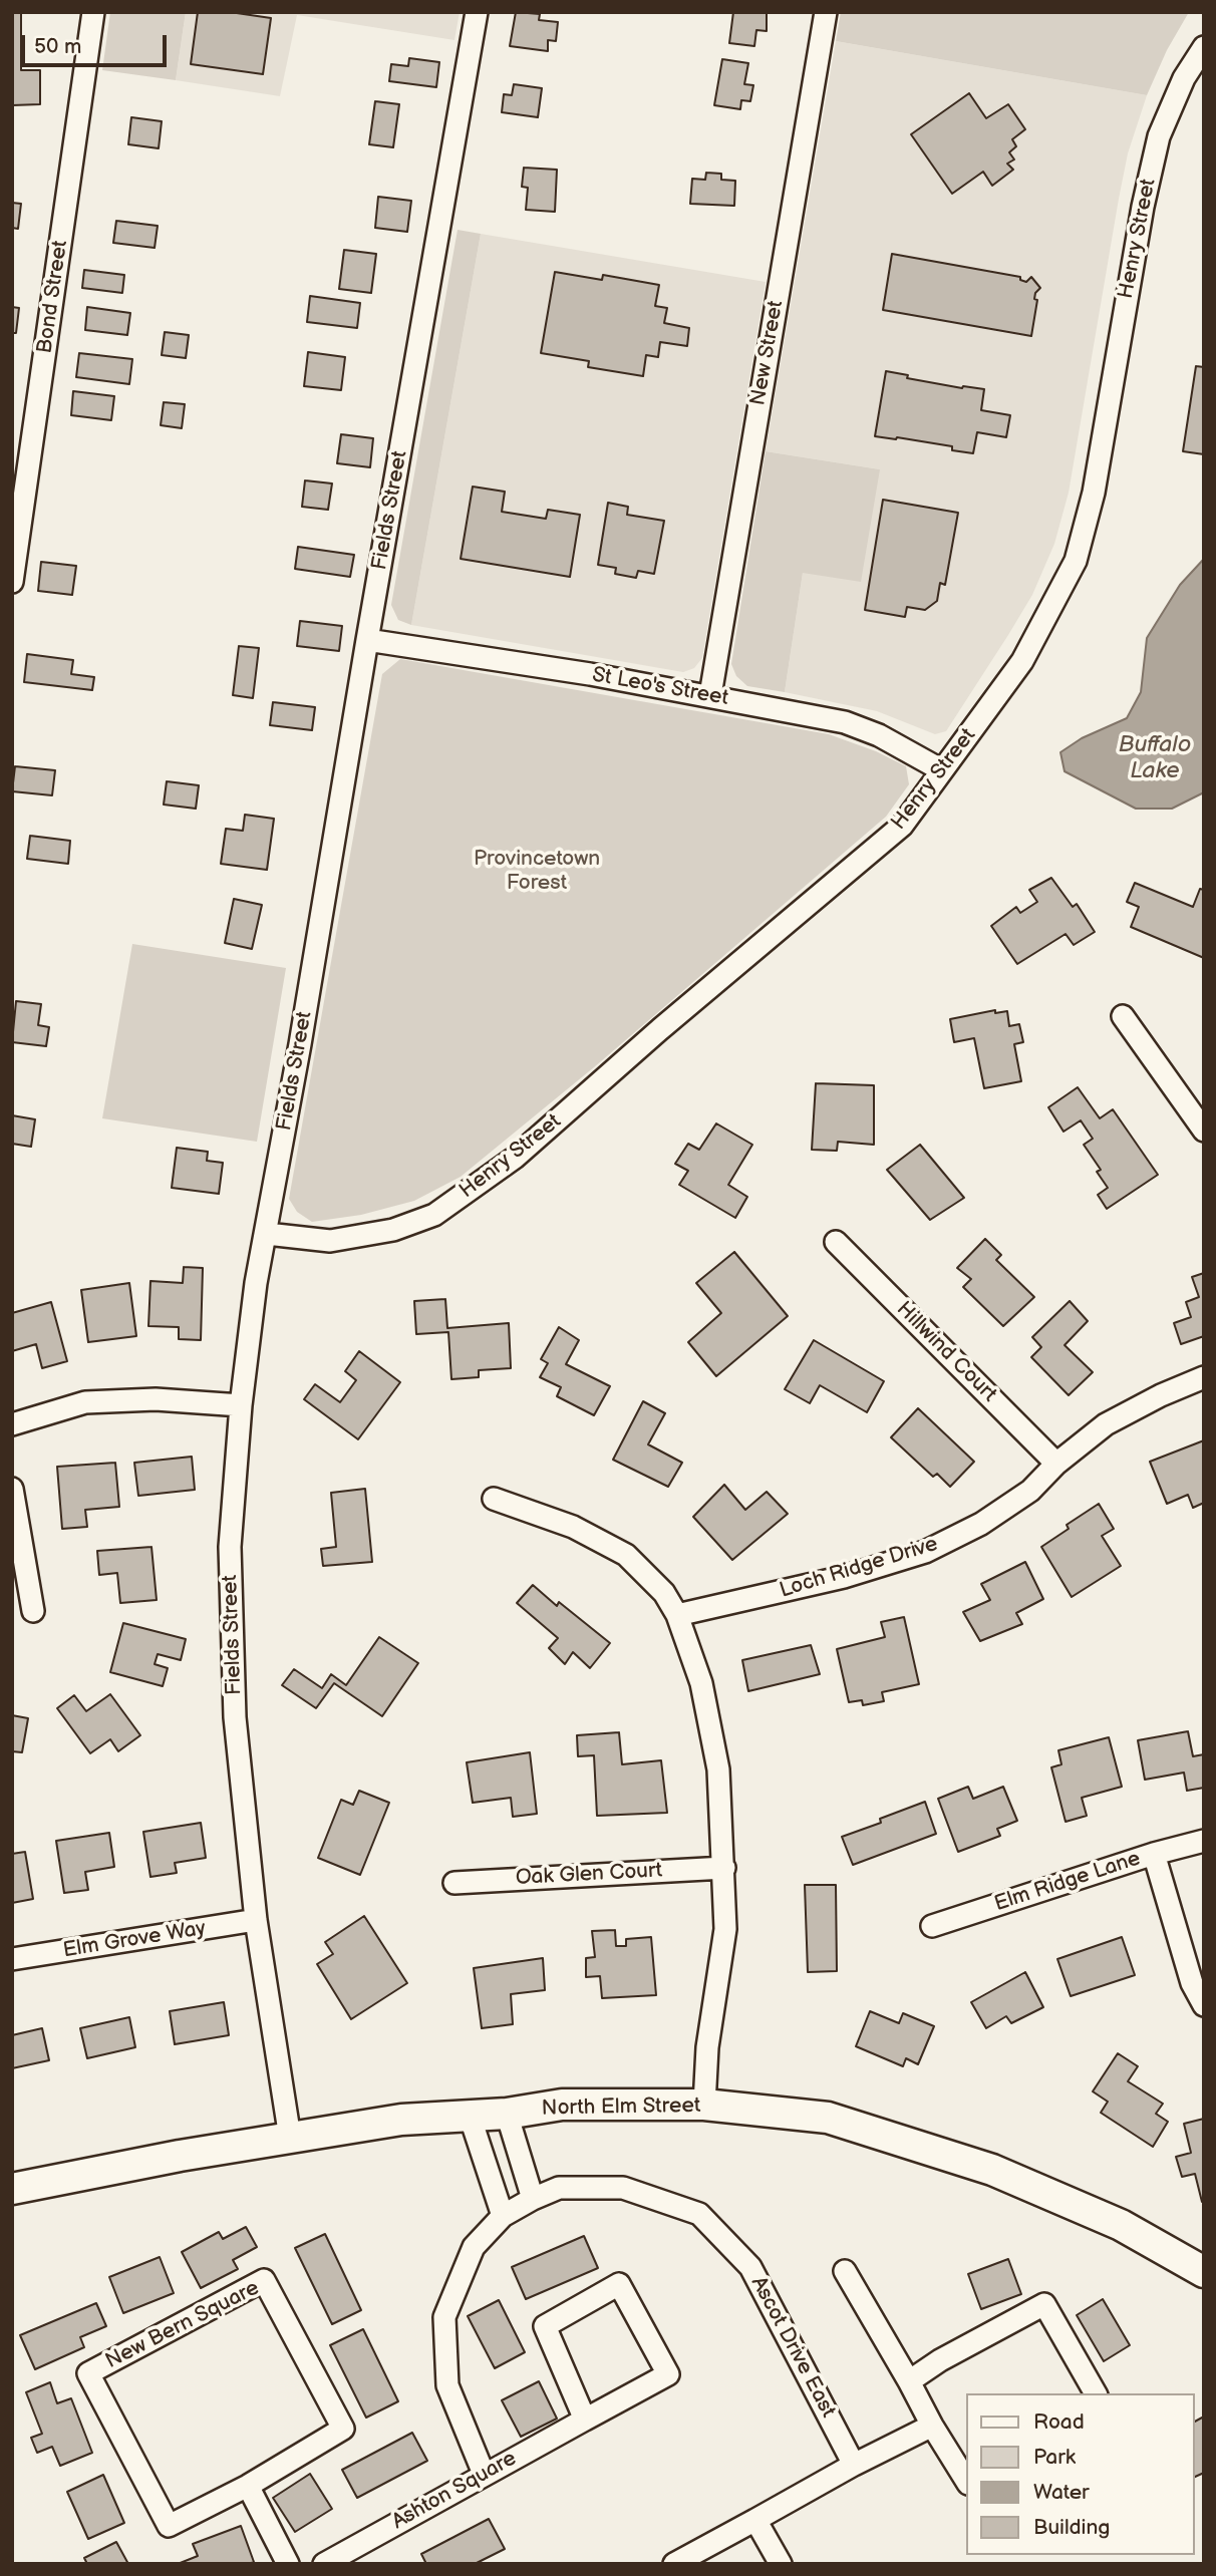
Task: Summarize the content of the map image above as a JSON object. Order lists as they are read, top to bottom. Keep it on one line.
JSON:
{"streets":{"main road":["North Elm Street"],"street":["Henry Street","Bond Street","New Street","Fields Street","St Leo's Street","Hillwind Court","Loch Ridge Drive","Oak Glen Court","Elm Ridge Lane","Elm Grove Way","New Bern Square","Ascot Drive East","Ashton Square"]},"crossings":[["Henry Street","Fields Street"],["Henry Street","St Leo's Street"],["New Street","St Leo's Street"],["Fields Street","St Leo's Street"],["Fields Street","Elm Grove Way"],["Fields Street","North Elm Street"],["Hillwind Court","Loch Ridge Drive"],["Ascot Drive East","Ashton Square"]],"water":["Buffalo Lake"],"parks":["Provincetown Forest"],"legend":["Road","Park","Water","Building"],"scale_bar":"50 m"}
